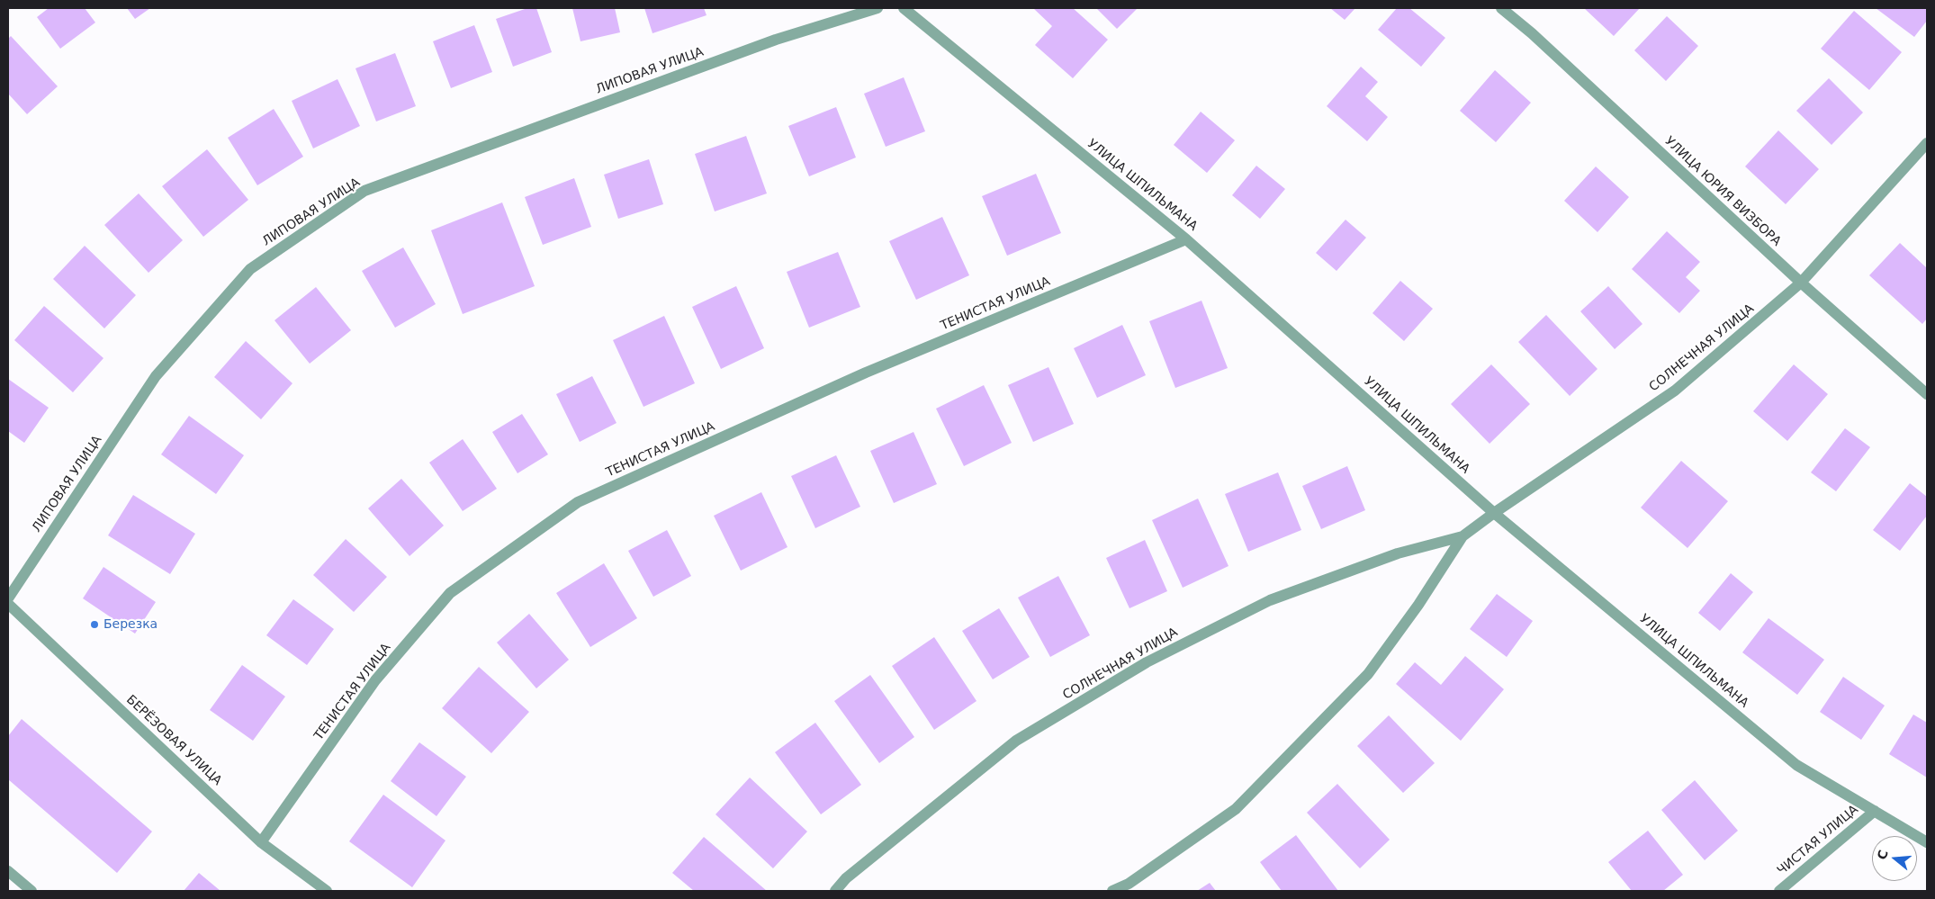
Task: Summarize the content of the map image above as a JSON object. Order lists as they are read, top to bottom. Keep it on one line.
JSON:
{"streets":{"street":["ЛИПОВАЯ УЛИЦА","УЛИЦА ШПИЛЬМАНА","УЛИЦА ЮРИЯ ВИЗБОРА","ТЕНИСТАЯ УЛИЦА","СОЛНЕЧНАЯ УЛИЦА","БЕРЁЗОВАЯ УЛИЦА","ЧИСТАЯ УЛИЦА"]},"crossings":[["УЛИЦА ШПИЛЬМАНА","ТЕНИСТАЯ УЛИЦА"],["УЛИЦА ШПИЛЬМАНА","СОЛНЕЧНАЯ УЛИЦА"],["УЛИЦА ШПИЛЬМАНА","ЧИСТАЯ УЛИЦА"],["УЛИЦА ЮРИЯ ВИЗБОРА","СОЛНЕЧНАЯ УЛИЦА"],["ТЕНИСТАЯ УЛИЦА","БЕРЁЗОВАЯ УЛИЦА"]],"places":["Березка"],"north":"left"}
